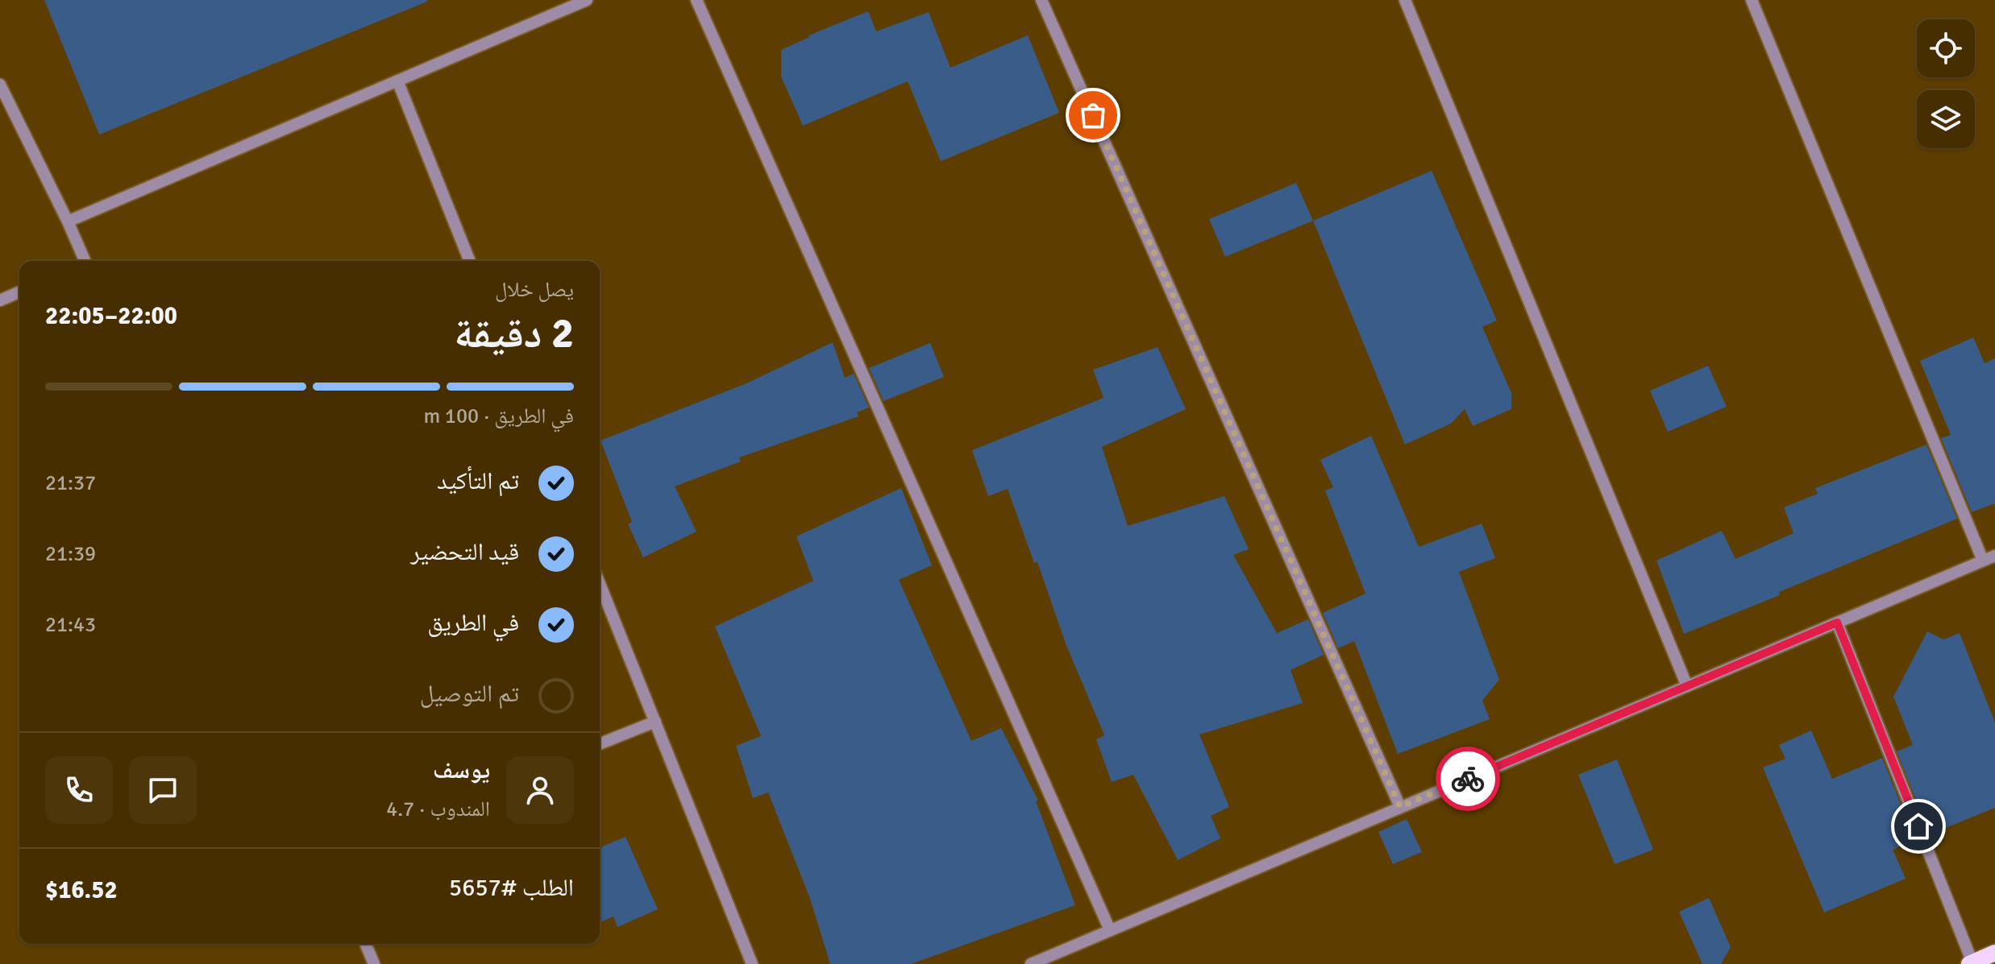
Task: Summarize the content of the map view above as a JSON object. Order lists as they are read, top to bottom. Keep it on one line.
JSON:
{"page":{"heading":["2 دقيقة","يصل خلال","22:00–22:05"],"panel":["يوسف","المندوب · 4.7","الطلب #5657","$16.52"],"bar":"في الطريق · 100 m","list":[["تم التأكيد","21:37"],["قيد التحضير","21:39"],["في الطريق","21:43"],"تم التوصيل"]}}
